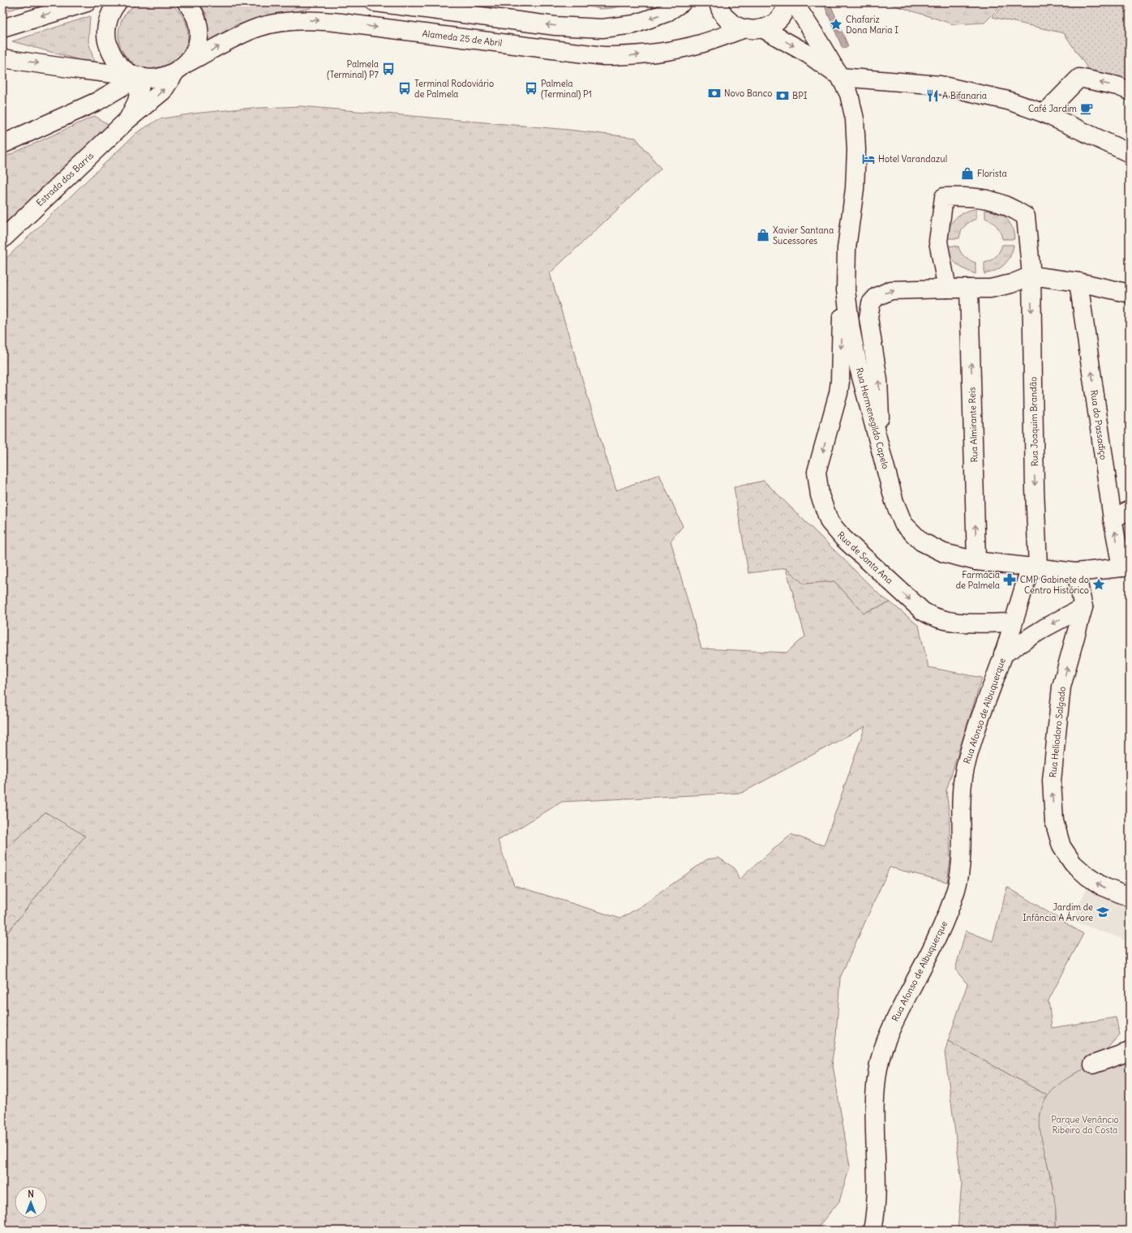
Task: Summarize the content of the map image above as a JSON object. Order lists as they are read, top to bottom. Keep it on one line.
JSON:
{"streets":{"street":["Alameda 25 de Abril","Estrada dos Barris","Rua Hermenegildo Capelo","Rua Joaquim Brandão","Rua Almirante Reis","Rua do Passadiço","Rua de Santa Ana","Rua Afonso de Albuquerque","Rua Heliodoro Salgado"]},"crossings":[["Alameda 25 de Abril","Estrada dos Barris"],["Rua Hermenegildo Capelo","Rua Joaquim Brandão"],["Rua Hermenegildo Capelo","Rua Almirante Reis"],["Rua Hermenegildo Capelo","Rua do Passadiço"],["Rua Hermenegildo Capelo","Rua de Santa Ana"],["Rua Hermenegildo Capelo","Rua Afonso de Albuquerque"],["Rua Hermenegildo Capelo","Rua Heliodoro Salgado"],["Rua Joaquim Brandão","Rua Almirante Reis"],["Rua Joaquim Brandão","Rua Afonso de Albuquerque"],["Rua de Santa Ana","Rua Afonso de Albuquerque"]],"one_way":["Rua Joaquim Brandão","Rua Almirante Reis","Rua do Passadiço","Rua de Santa Ana","Rua Heliodoro Salgado"],"parks":["Parque Venâncio Ribeiro da Costa"],"places":{"place":["Chafariz Dona Maria I","CMP Gabinete do Centro Histórico"],"bus stop":["Palmela (Terminal) P7","Terminal Rodoviário de Palmela","Palmela (Terminal) P1"],"bank":["Novo Banco","BPI"],"restaurant":["A Bifanaria"],"cafe":["Café Jardim"],"hotel":["Hotel Varandazul"],"shop":["Florista","Xavier Santana Sucessores"],"pharmacy":["Farmácia de Palmela"],"school or university":["Jardim de Infância A Árvore"]},"north":"top"}
